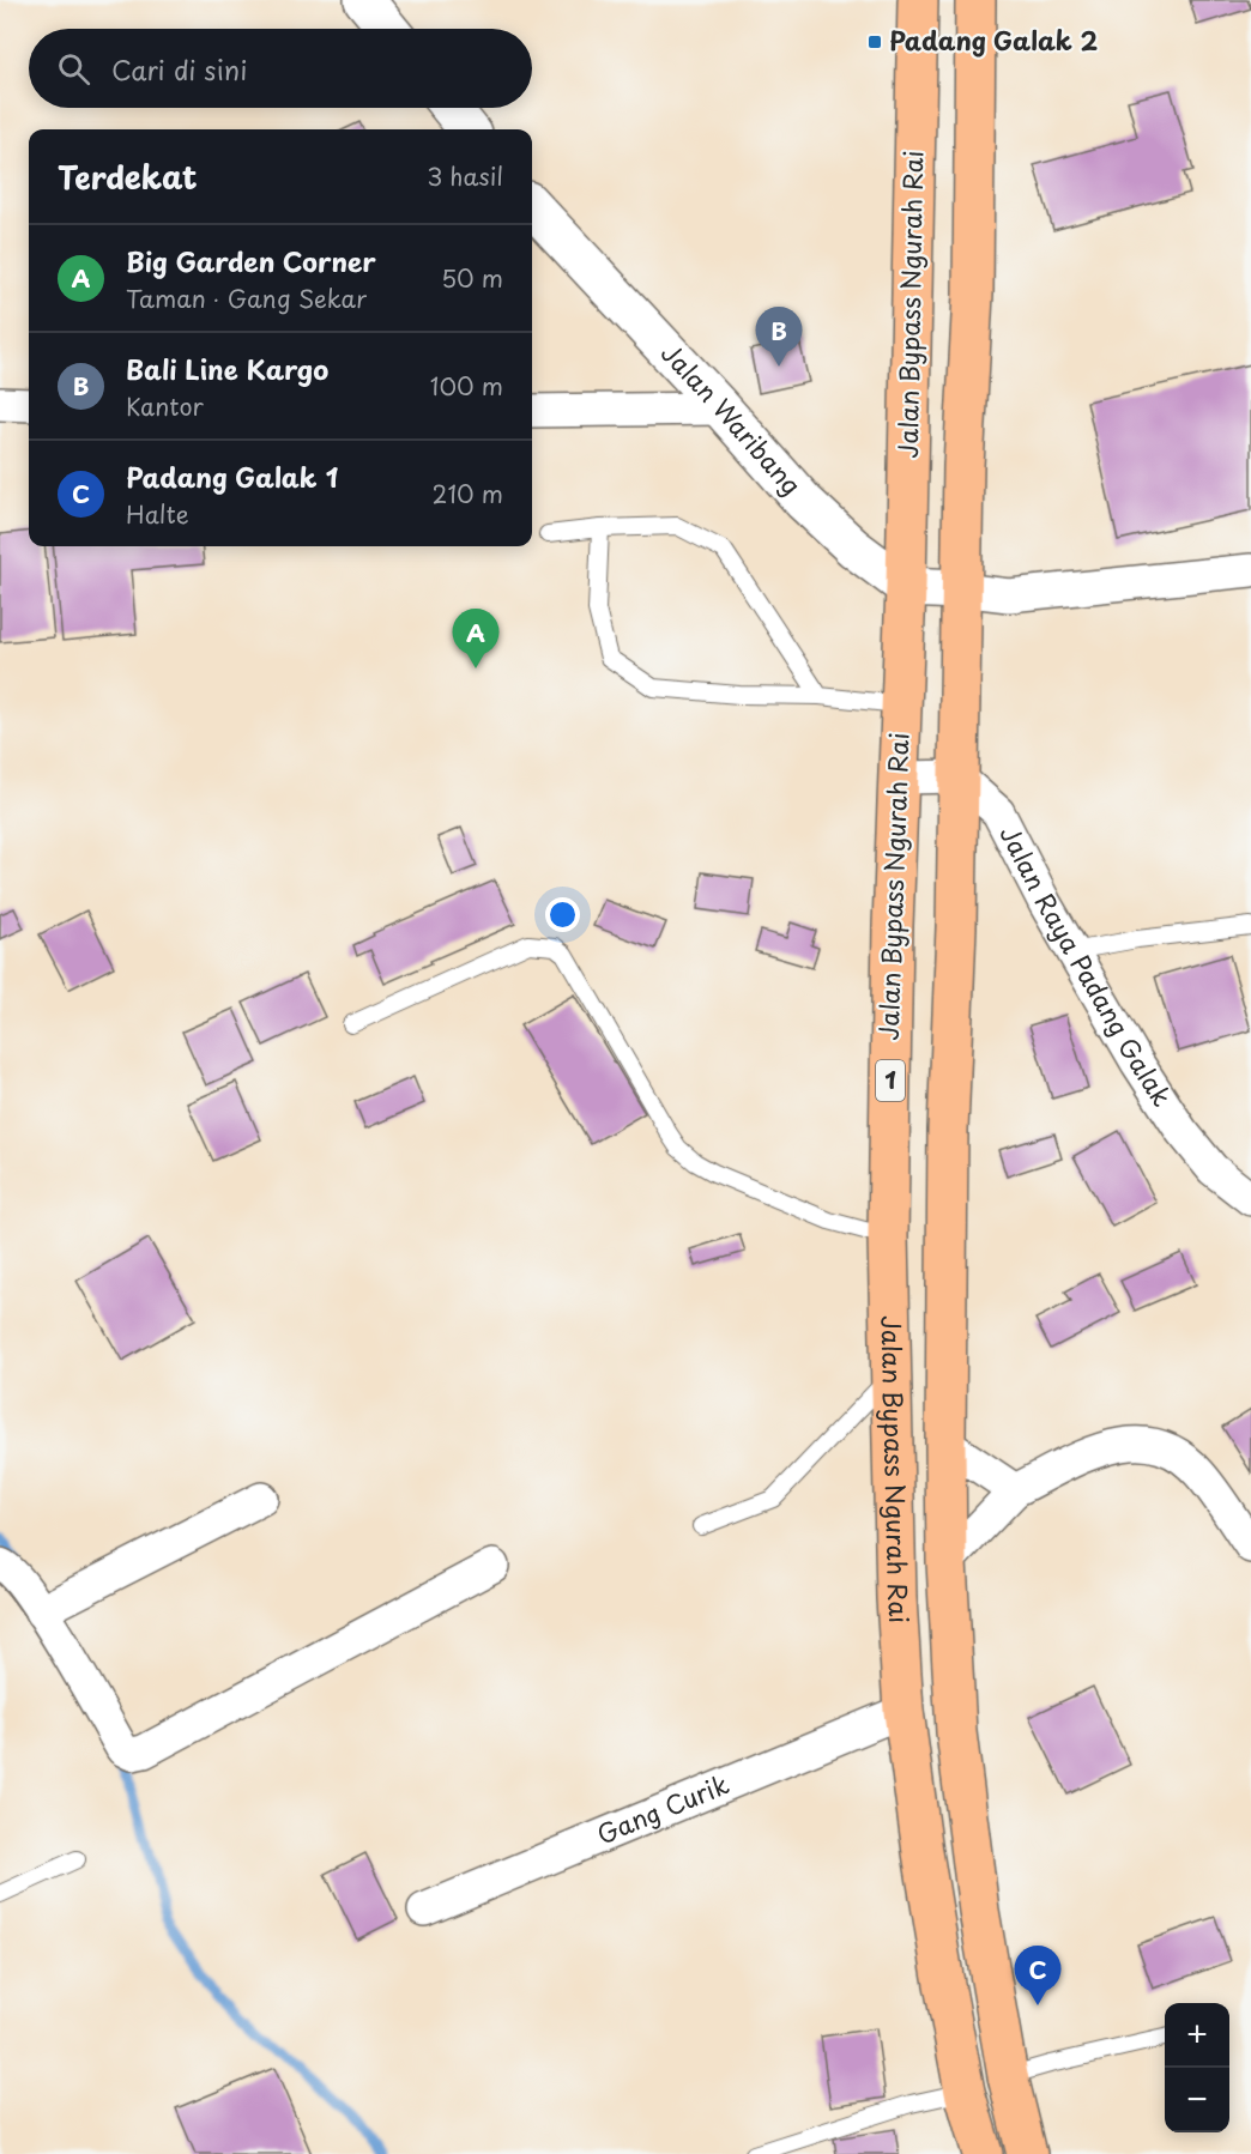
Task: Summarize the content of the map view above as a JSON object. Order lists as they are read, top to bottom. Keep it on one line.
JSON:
{"streets":{"highway":["Jalan Bypass Ngurah Rai","1"],"street":["Jalan Waribang","Jalan Raya Padang Galak","Gang Curik"]},"crossings":[["Jalan Bypass Ngurah Rai","Jalan Waribang"],["Jalan Bypass Ngurah Rai","Jalan Raya Padang Galak"],["Jalan Bypass Ngurah Rai","Gang Curik"]],"places":{"transit":["Padang Galak 2"]},"page":{"search":"Cari di sini","heading":["Terdekat","3 hasil"],"list":[{"mark":"A","name":"Big Garden Corner","note":"Taman · Gang Sekar","value":"50 m"},{"mark":"B","name":"Bali Line Kargo","note":"Kantor","value":"100 m"},{"mark":"C","name":"Padang Galak 1","note":"Halte","value":"210 m"}],"pins":["B","A","C"],"map_buttons":["+","−"]}}
